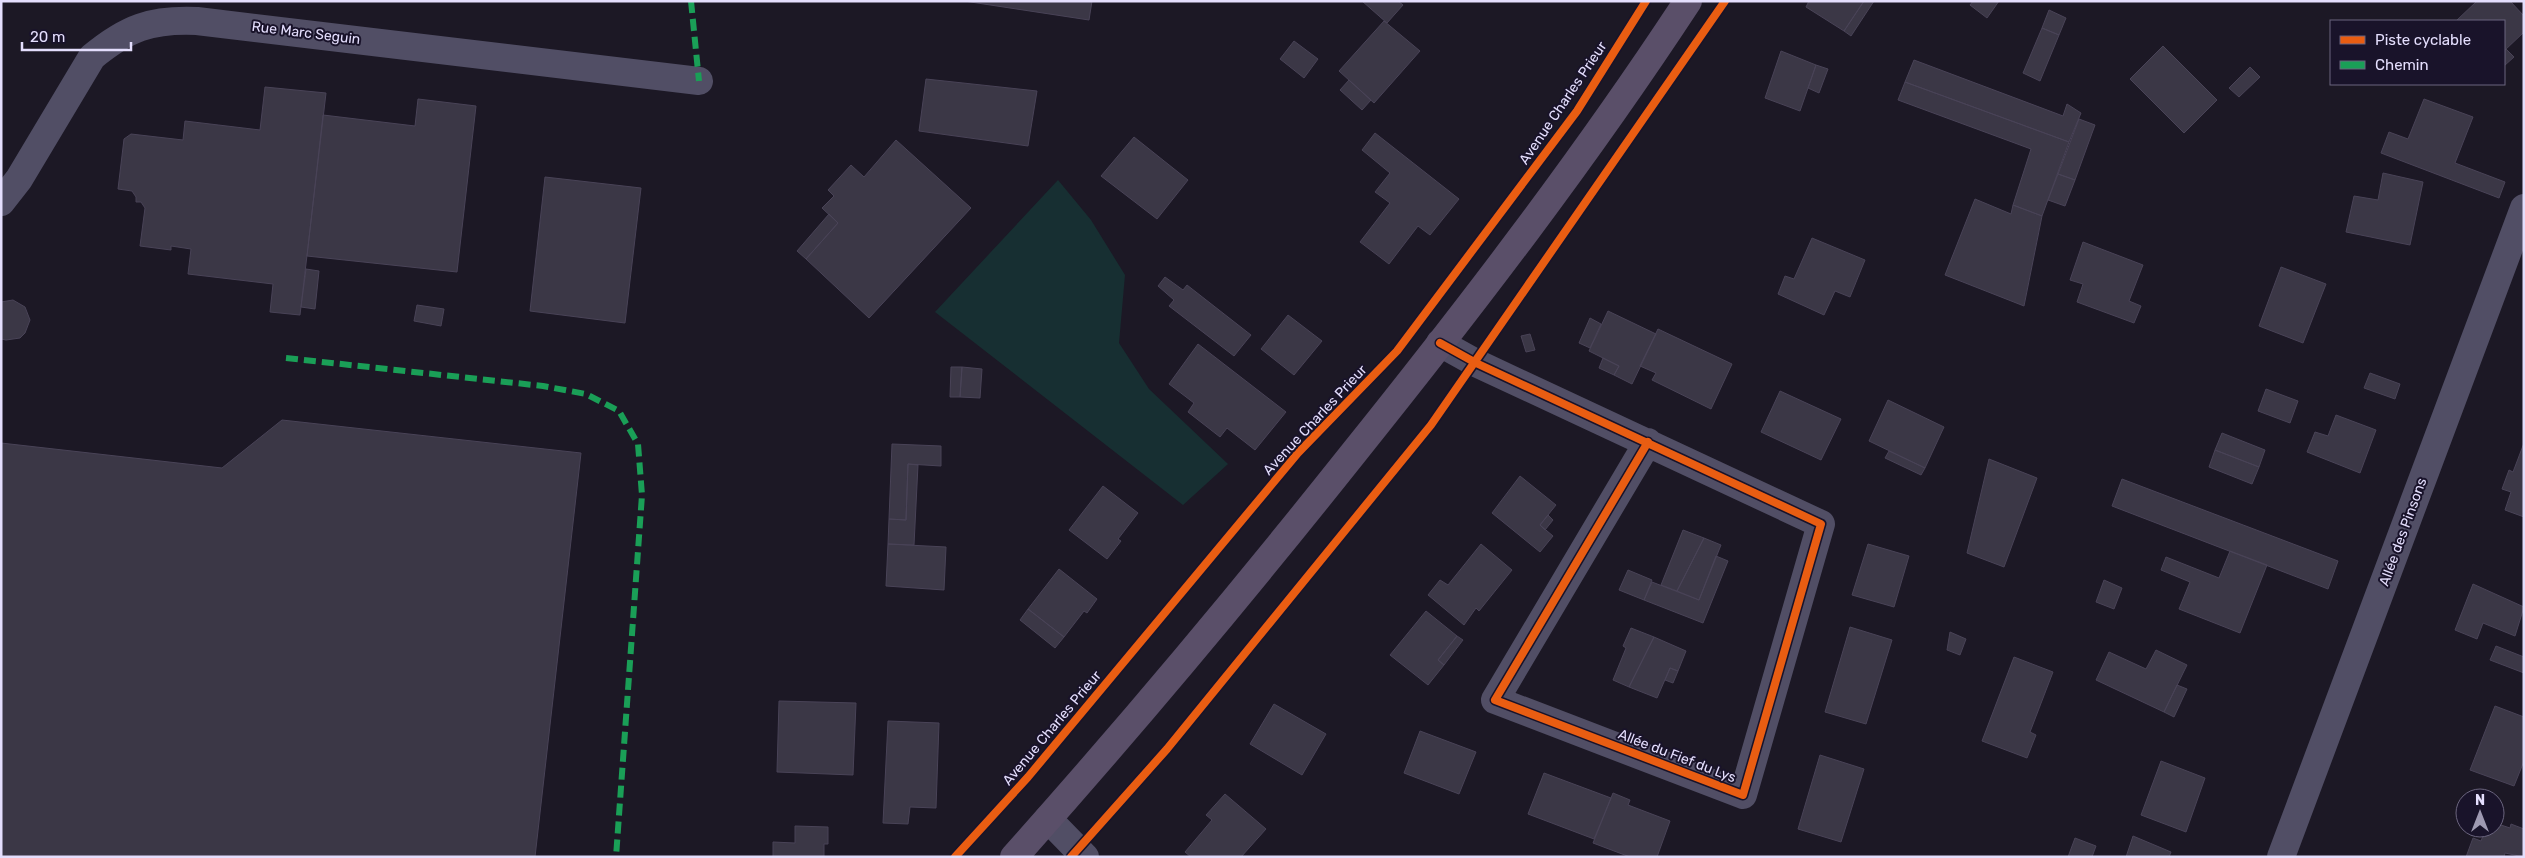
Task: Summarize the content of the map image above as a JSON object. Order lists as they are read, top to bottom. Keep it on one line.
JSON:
{"streets":{"street":["Rue Marc Seguin","Allée des Pinsons","Allée du Fief du Lys"],"cycle path":["Avenue Charles Prieur"]},"legend":["Piste cyclable","Chemin"],"scale_bar":"20 m","north":"top"}
